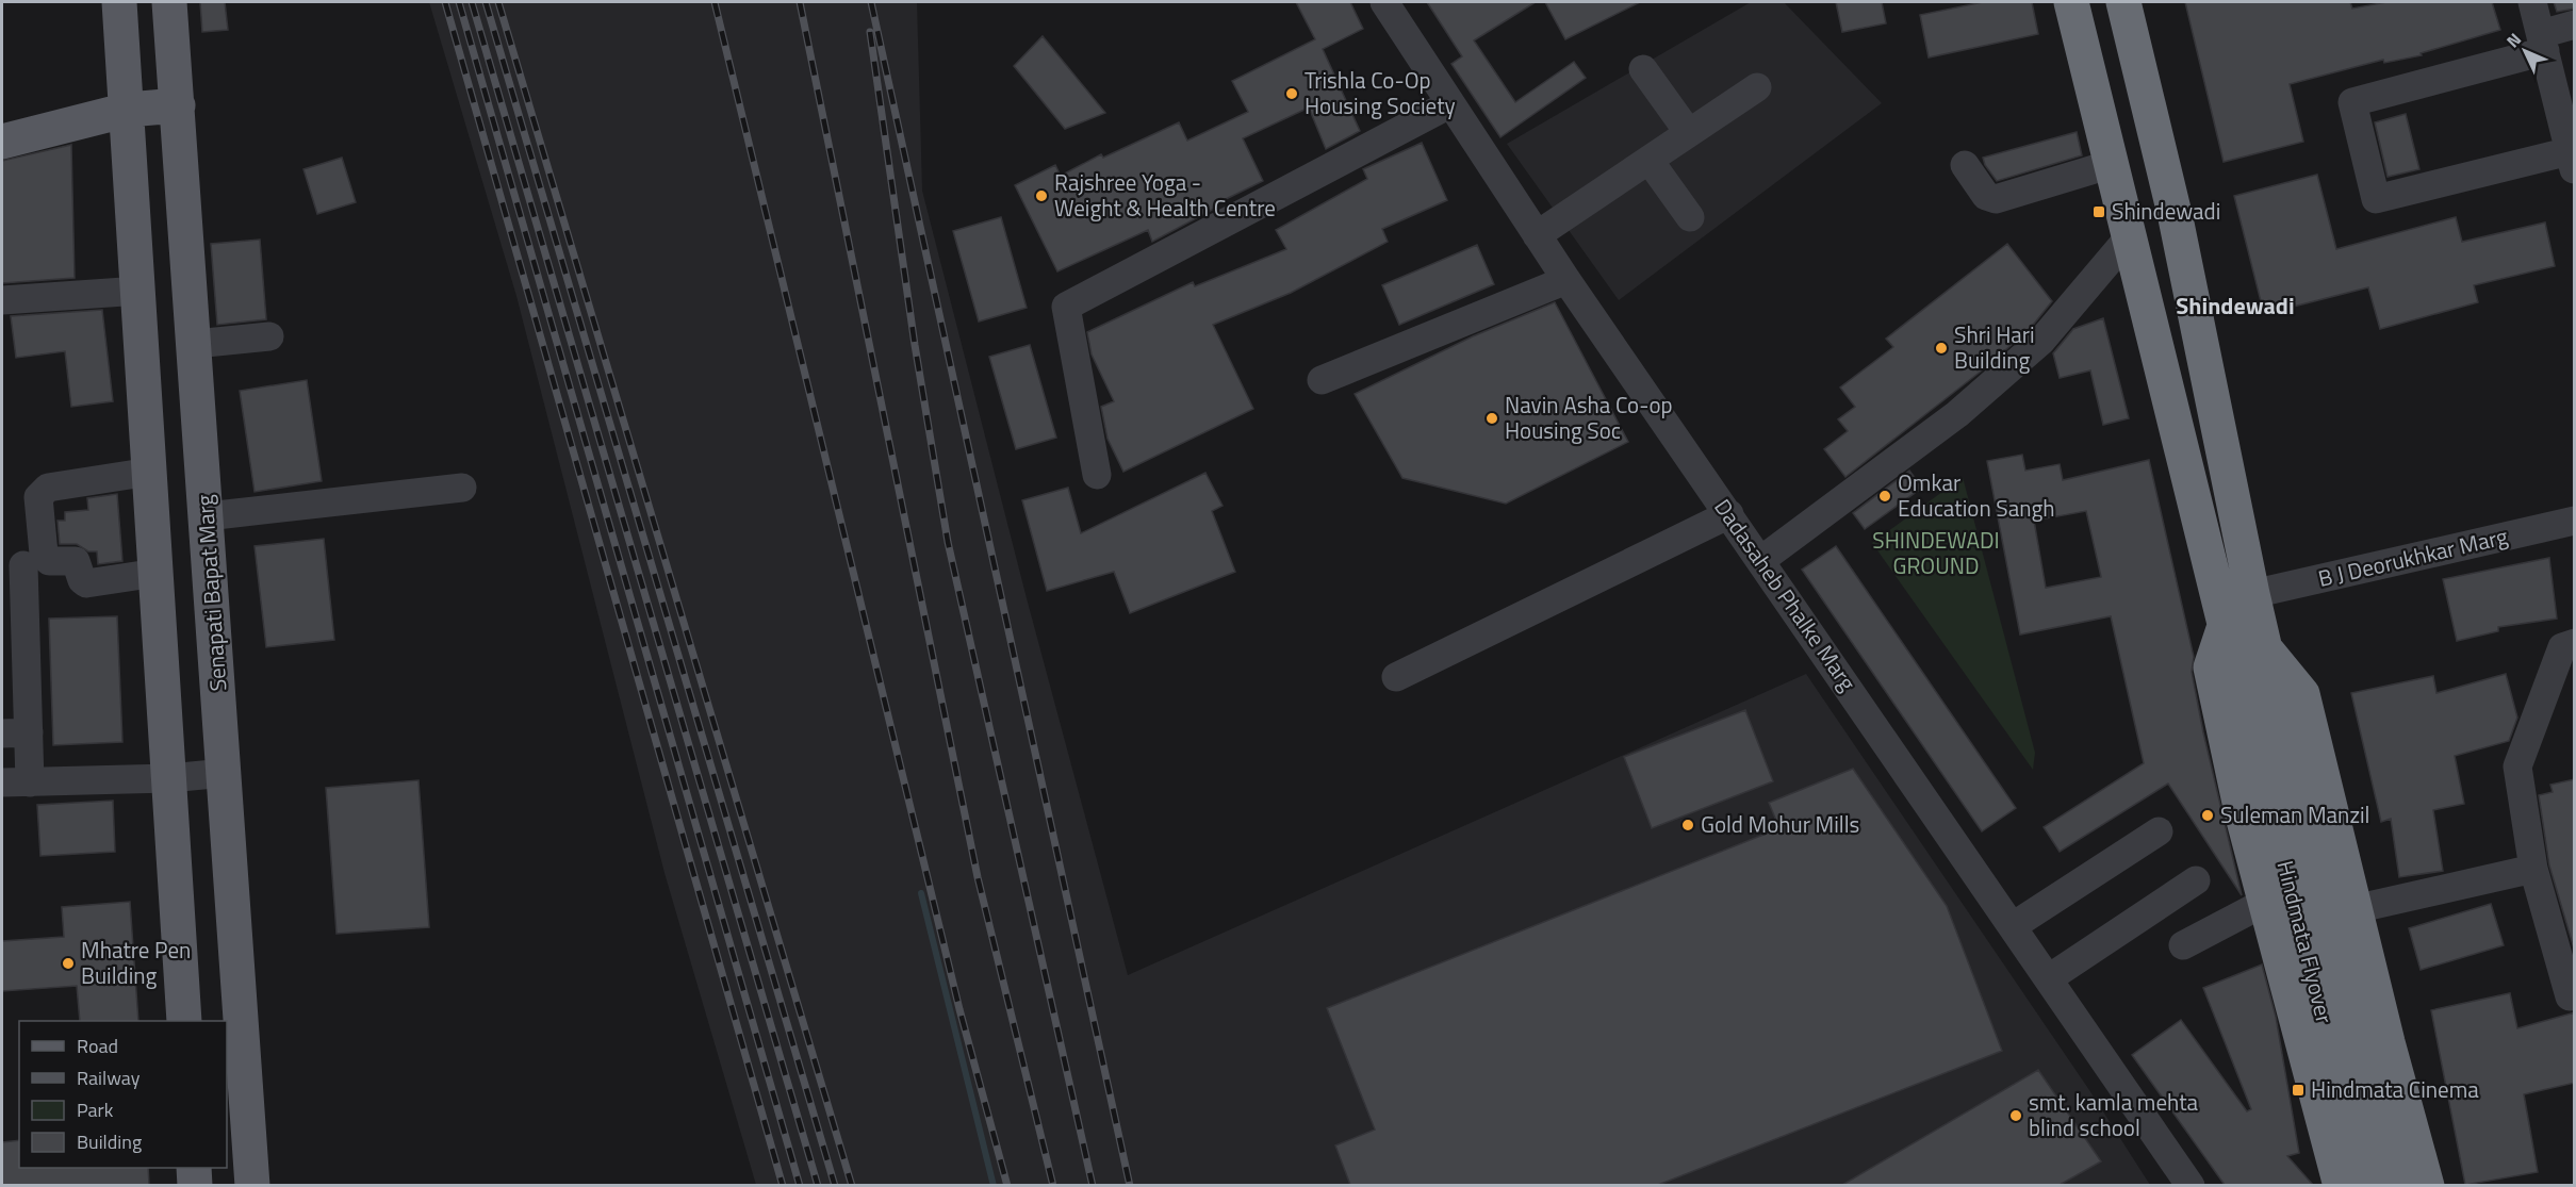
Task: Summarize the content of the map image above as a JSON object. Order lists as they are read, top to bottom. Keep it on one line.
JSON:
{"streets":{"highway":["Hindmata Flyover"],"main road":["Senapati Bapat Marg"],"street":["B J Deorukhkar Marg","Dadasaheb Phalke Marg"]},"crossings":[["B J Deorukhkar Marg","Hindmata Flyover"]],"districts":["Shindewadi"],"parks":["SHINDEWADI GROUND"],"places":{"other":["Trishla Co-Op Housing Society","Rajshree Yoga - Weight & Health Centre","Shri Hari Building","Navin Asha Co-op Housing Soc","Omkar Education Sangh","Suleman Manzil","Gold Mohur Mills","Mhatre Pen Building","smt. kamla mehta blind school"],"transit":["Shindewadi","Hindmata Cinema"]},"legend":["Road","Railway","Park","Building"],"north":"top left"}
